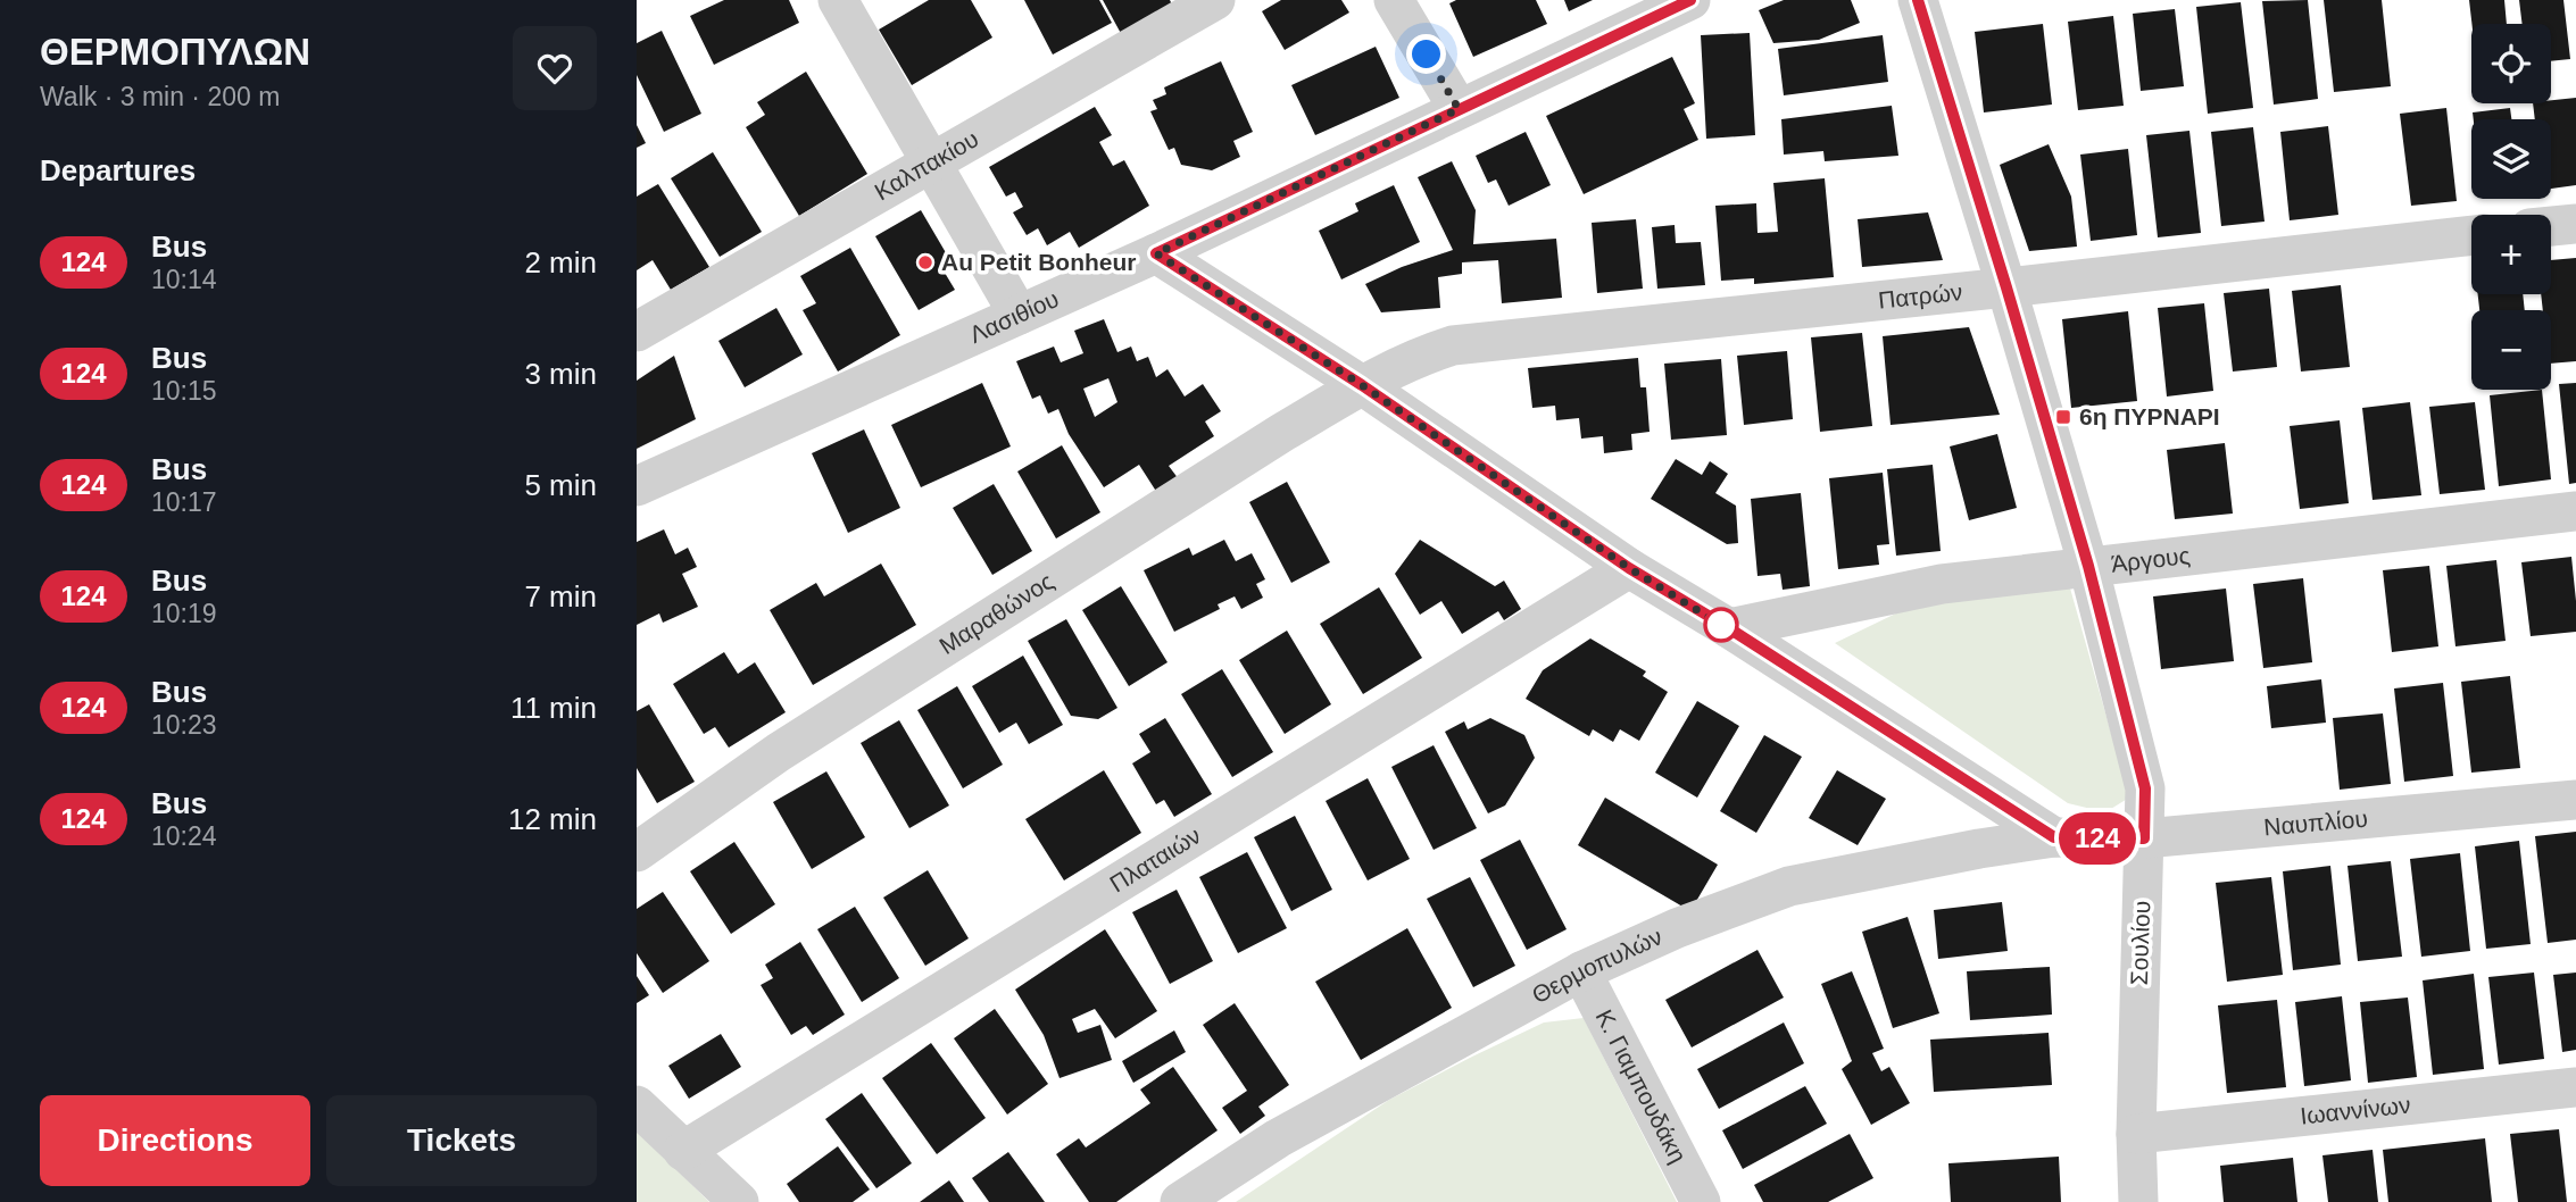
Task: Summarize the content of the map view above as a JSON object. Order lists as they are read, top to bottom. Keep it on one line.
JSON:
{"streets":{"street":["Καλπακίου","Πατρών","Λασιθίου","Άργους","Μαραθώνος","Ναυπλίου","Πλαταιών","Σουλίου","Θερμοπυλών","Κ. Γιαμπουδάκη","Ιωαννίνων"]},"crossings":[["Πατρών","Μαραθώνος"],["Πατρών","Σουλίου"],["Άργους","Σουλίου"],["Ναυπλίου","Σουλίου"],["Ναυπλίου","Θερμοπυλών"],["Σουλίου","Ιωαννίνων"],["Θερμοπυλών","Κ. Γιαμπουδάκη"]],"places":{"other":["Au Petit Bonheur"],"transit":["6η ΠΥΡΝΑΡΙ"]},"lines":["bus line 124"],"page":{"heading":[["ΘΕΡΜΟΠΥΛΩΝ","Walk · 3 min · 200 m"],"Departures"],"on_map":"124","map_buttons":["+","−"],"list":[{"mark":"124","name":"Bus","note":"10:14","value":"2 min"},{"mark":"124","name":"Bus","note":"10:15","value":"3 min"},{"mark":"124","name":"Bus","note":"10:17","value":"5 min"},{"mark":"124","name":"Bus","note":"10:19","value":"7 min"},{"mark":"124","name":"Bus","note":"10:23","value":"11 min"},{"mark":"124","name":"Bus","note":"10:24","value":"12 min"}],"buttons":["Directions","Tickets"]}}
